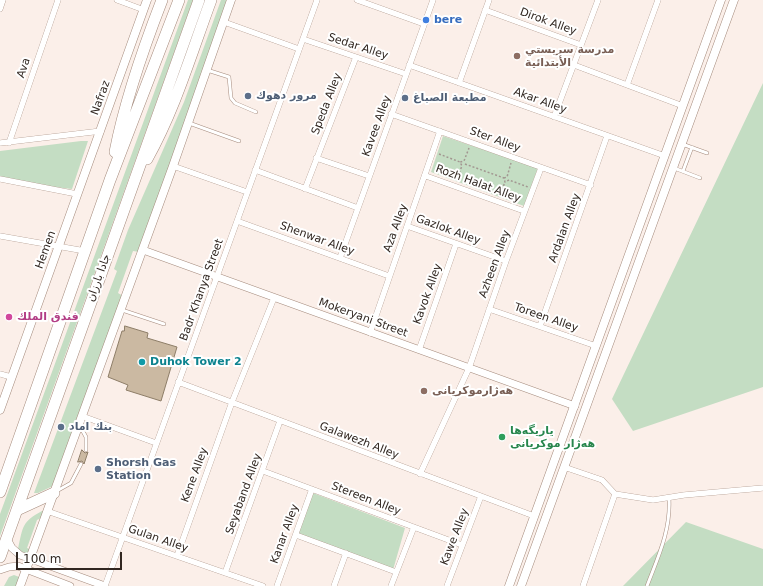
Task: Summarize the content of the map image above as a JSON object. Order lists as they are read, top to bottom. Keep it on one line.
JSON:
{"streets":{"highway":["جادا بارزان"],"main road":["Nafraz","Hemen"],"street":["Dirok Alley","Sedar Alley","Ava","Akar Alley","Speda Alley","Kavee Alley","Ster Alley","Rozh Halat Alley","Aza Alley","Ardalan Alley","Gazlok Alley","Shenwar Alley","Azheen Alley","Badr Khanya Street","Kavok Alley","Mokeryani Street","Toreen Alley","Galawezh Alley","Kene Alley","Seyaband Alley","Stereen Alley","Kanar Alley","Kawe Alley","Gulan Alley"]},"crossings":[["Sedar Alley","Speda Alley"],["Sedar Alley","Kavee Alley"],["Sedar Alley","Badr Khanya Street"],["Ava","Nafraz"],["Nafraz","Hemen"],["Akar Alley","Kavee Alley"],["Akar Alley","Ardalan Alley"],["Kavee Alley","Ster Alley"],["Kavee Alley","Shenwar Alley"],["Ster Alley","Aza Alley"],["Ster Alley","Ardalan Alley"],["Ster Alley","Azheen Alley"],["Rozh Halat Alley","Aza Alley"],["Rozh Halat Alley","Azheen Alley"],["Aza Alley","Gazlok Alley"],["Aza Alley","Shenwar Alley"],["Aza Alley","Mokeryani Street"],["Ardalan Alley","Toreen Alley"],["Gazlok Alley","Azheen Alley"],["Gazlok Alley","Kavok Alley"],["Shenwar Alley","Badr Khanya Street"],["Azheen Alley","Mokeryani Street"],["Azheen Alley","Toreen Alley"],["Azheen Alley","Galawezh Alley"],["Badr Khanya Street","Mokeryani Street"],["Badr Khanya Street","Galawezh Alley"],["Badr Khanya Street","Gulan Alley"],["Kavok Alley","Mokeryani Street"],["Mokeryani Street","Kene Alley"],["Galawezh Alley","Kene Alley"],["Galawezh Alley","Seyaband Alley"],["Galawezh Alley","Kawe Alley"],["Kene Alley","Gulan Alley"],["Seyaband Alley","Stereen Alley"],["Seyaband Alley","Gulan Alley"],["Stereen Alley","Kanar Alley"],["Stereen Alley","Kawe Alley"]],"places":["bere","مدرسة سربستي الأبتدائية","مرور دهوك","مطبعة الصباغ","فندق الملك","Duhok Tower 2","ھەژارموکریانی","بنك اماد","یاریگەها هەژار موکریانی","Shorsh Gas Station"],"scale_bar":"100 m"}
